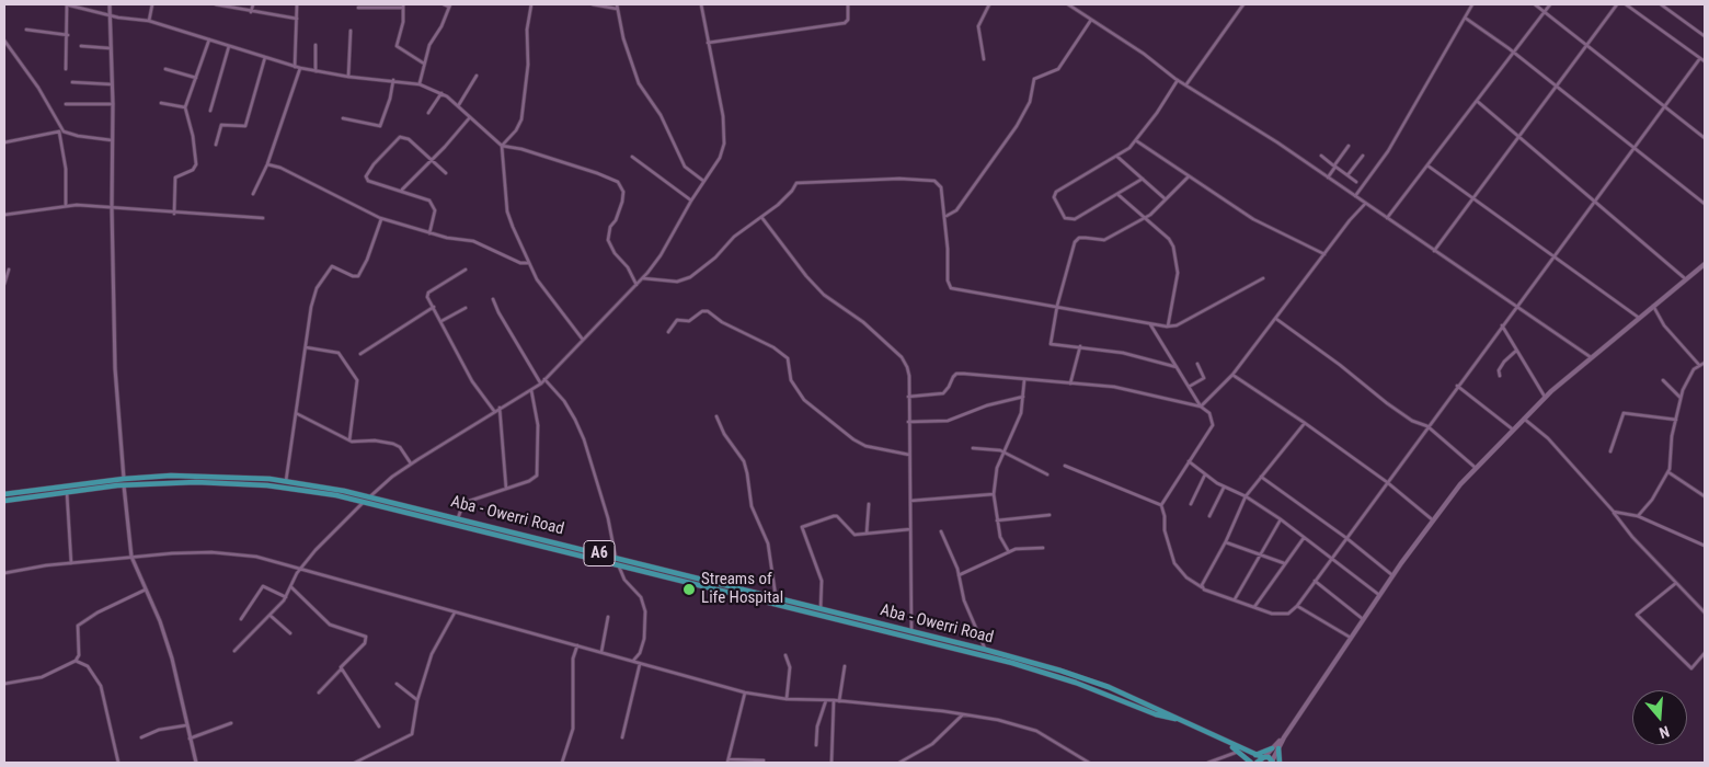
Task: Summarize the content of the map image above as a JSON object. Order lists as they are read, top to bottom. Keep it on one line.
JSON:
{"streets":{"highway":["Aba - Owerri Road","A6"]},"places":["Streams of Life Hospital"],"north":"bottom"}
